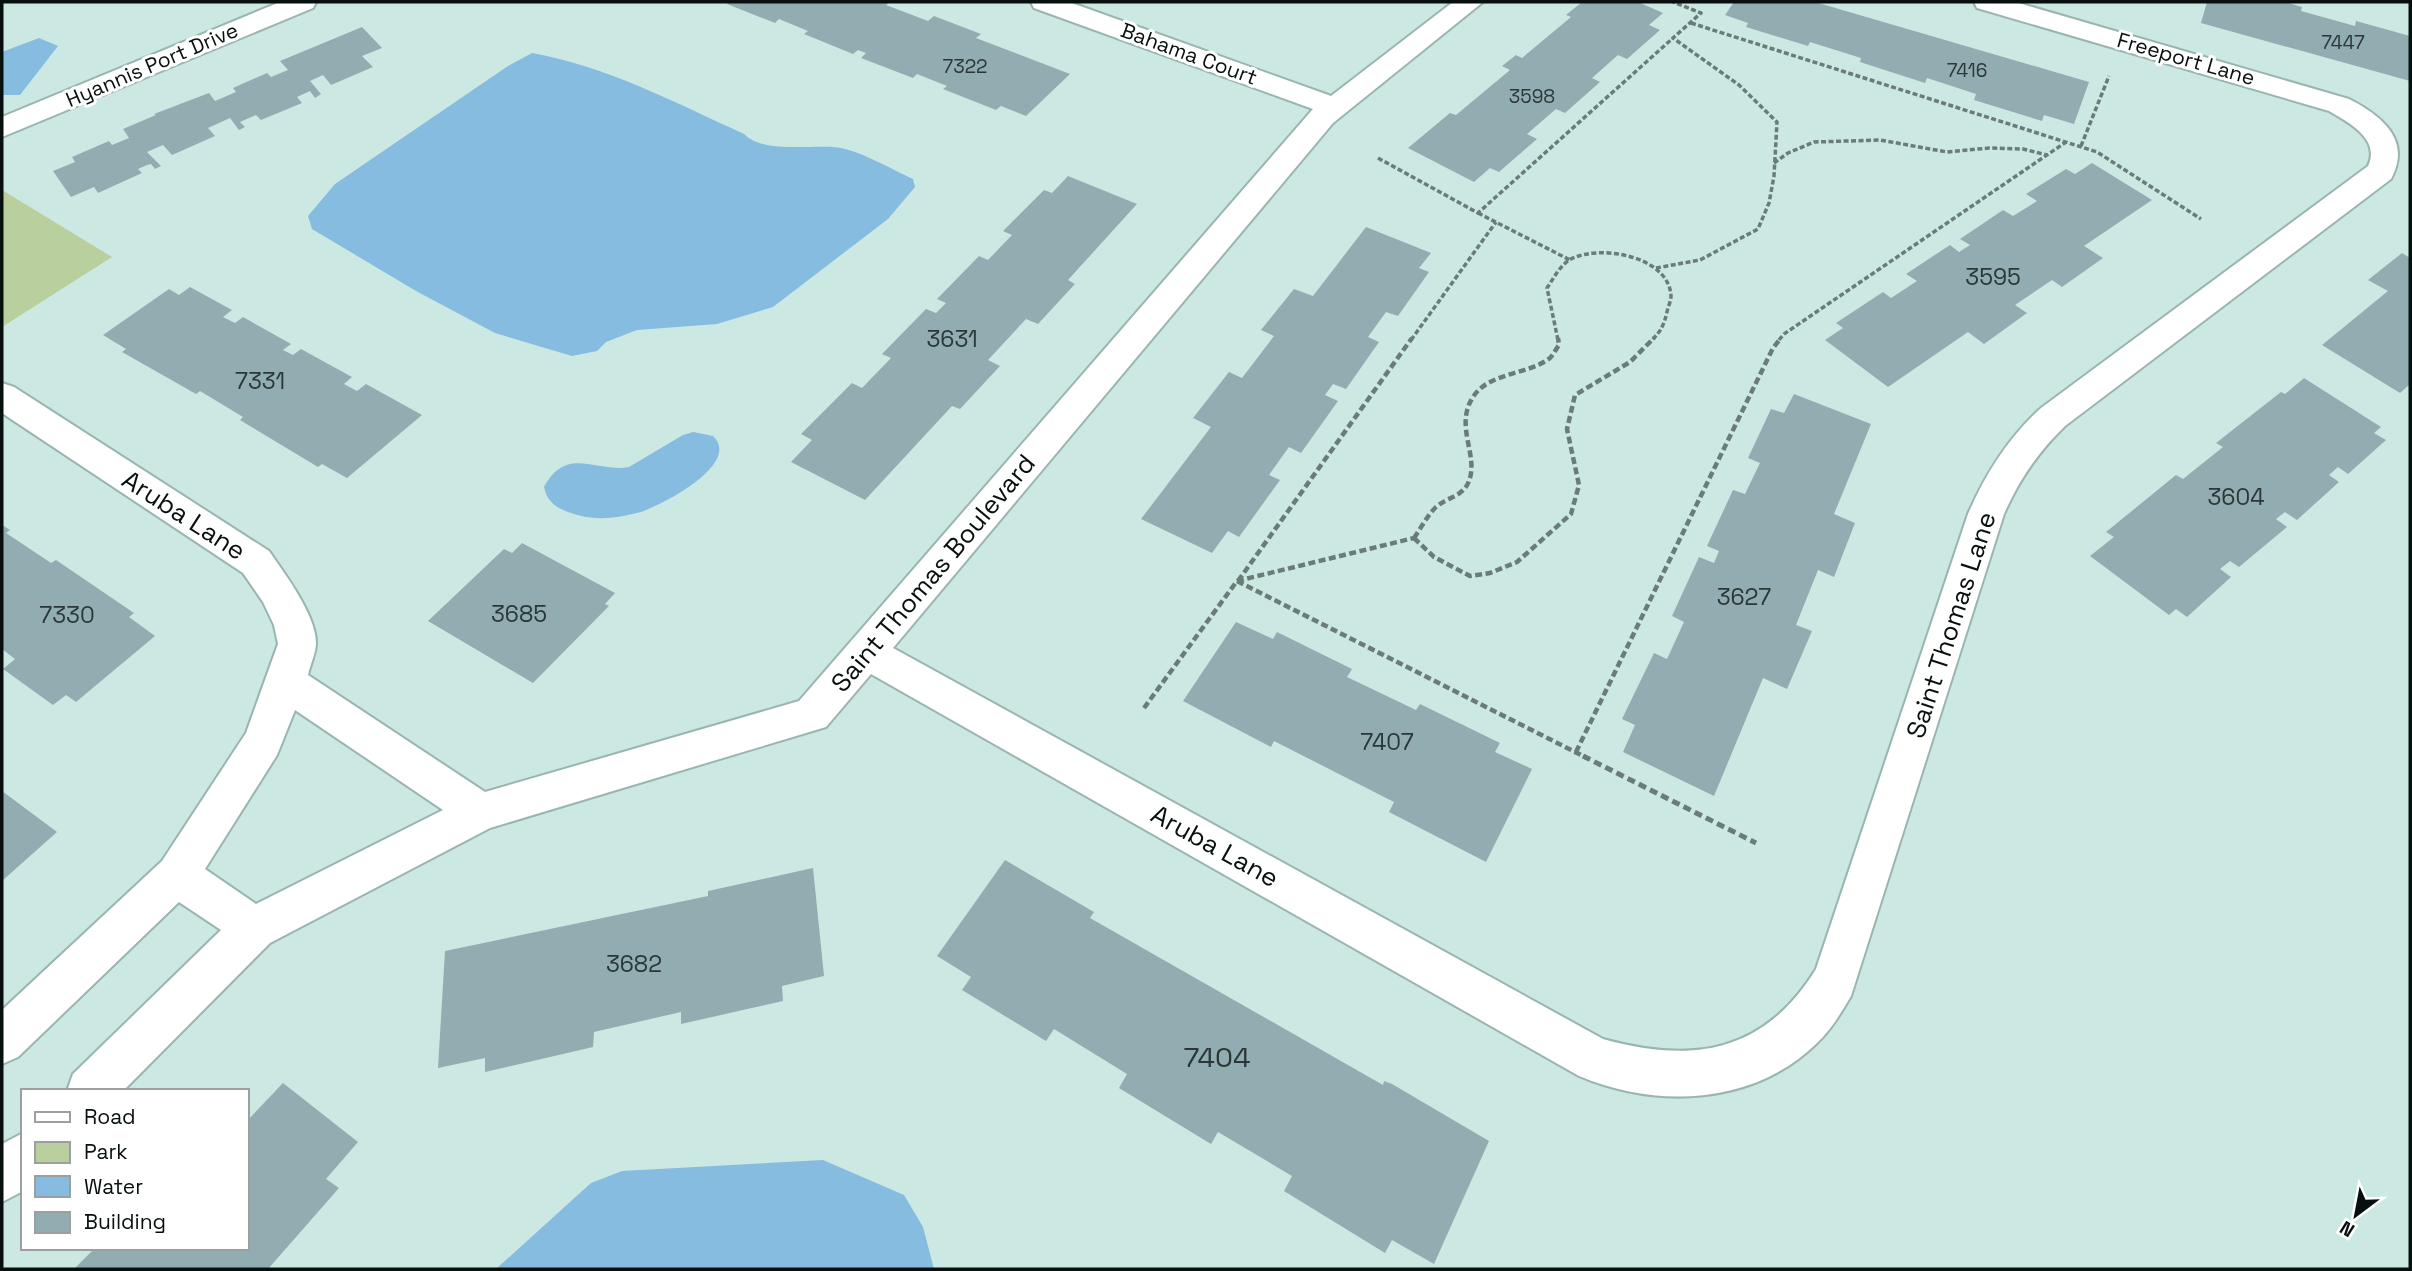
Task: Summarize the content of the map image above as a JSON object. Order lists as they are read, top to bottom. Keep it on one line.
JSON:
{"streets":{"street":["Bahama Court","Freeport Lane","Hyannis Port Drive","Aruba Lane","Saint Thomas Boulevard","Saint Thomas Lane"]},"crossings":[["Bahama Court","Saint Thomas Boulevard"],["Freeport Lane","Saint Thomas Lane"],["Aruba Lane","Saint Thomas Boulevard"],["Aruba Lane","Saint Thomas Lane"]],"house_numbers":["7447","7322","7416","3598","3595","3631","7331","3604","3627","3685","7330","7407","3682","7404"],"legend":["Road","Park","Water","Building"],"north":"bottom left"}
